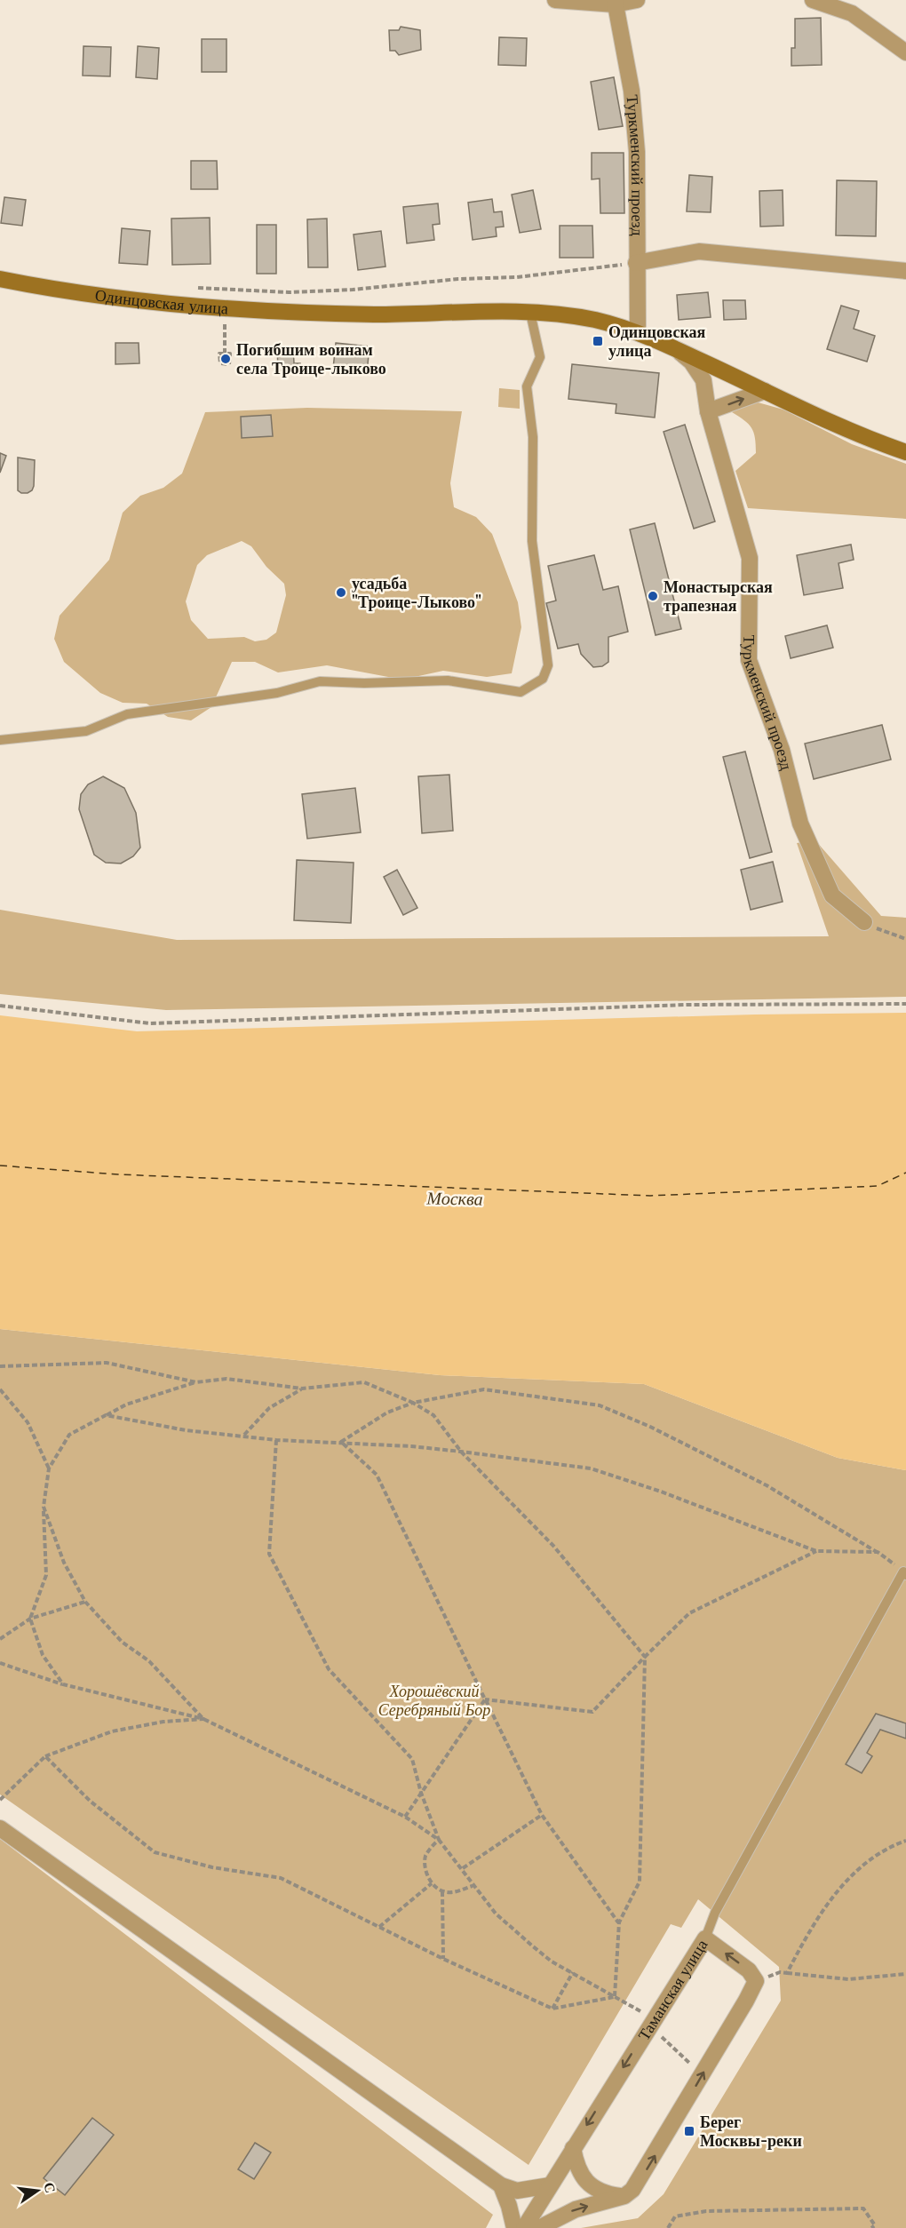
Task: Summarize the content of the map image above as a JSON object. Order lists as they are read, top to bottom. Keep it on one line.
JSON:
{"streets":{"street":["Туркменский проезд","Одинцовская улица","Таманская улица"]},"crossings":[["Туркменский проезд","Одинцовская улица"]],"water":["Москва"],"parks":["Хорошёвский Серебряный Бор"],"places":{"transit":["Одинцовская улица","Берег Москвы-реки"],"other":["Погибшим воинам села Троице-лыково","усадьба \"Троице-Лыково\"","Монастырская трапезная"]},"north":"right"}
